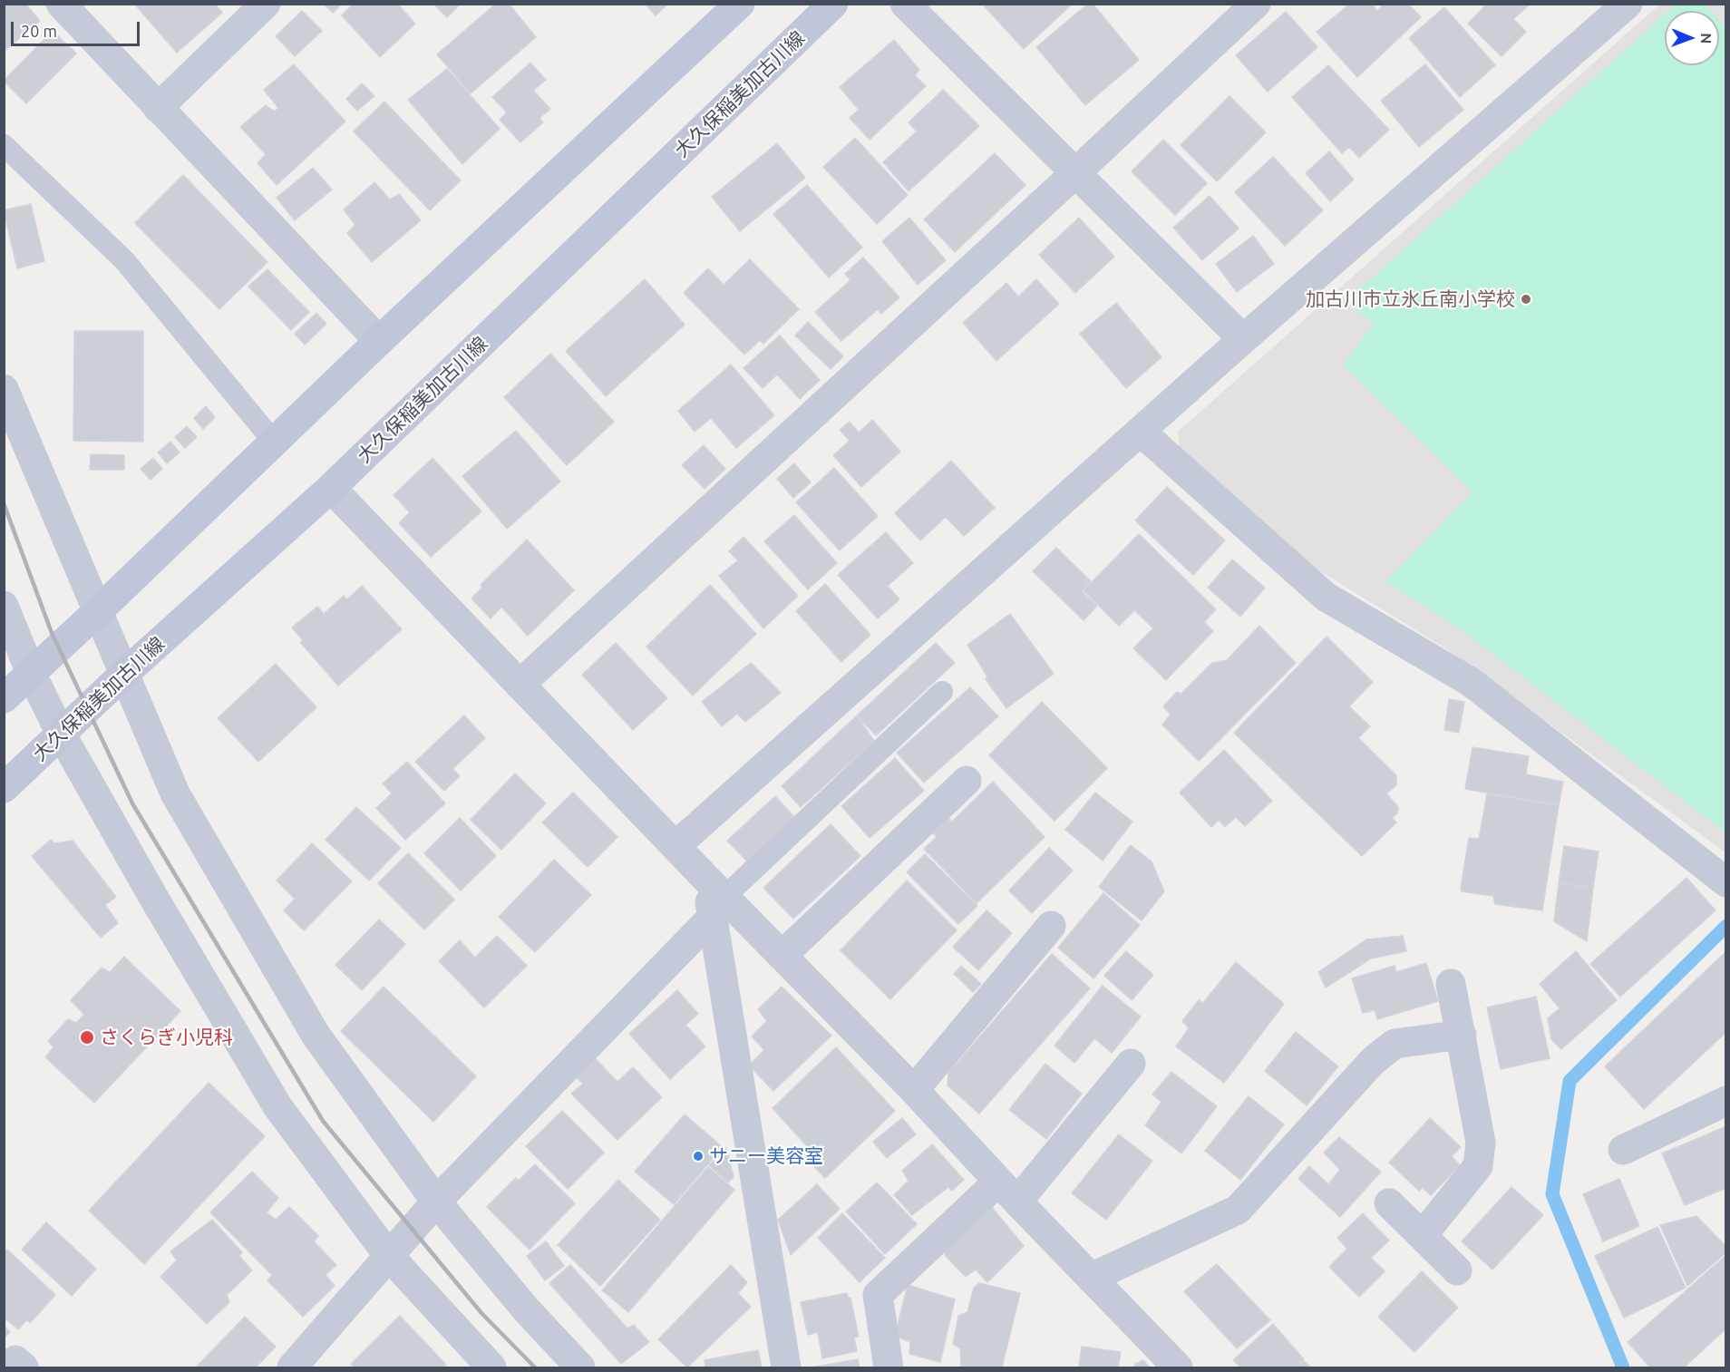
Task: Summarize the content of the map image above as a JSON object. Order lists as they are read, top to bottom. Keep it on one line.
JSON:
{"streets":{"main road":["大久保稲美加古川線"]},"places":["加古川市立氷丘南小学校","さくらぎ小児科","サニー美容室"],"scale_bar":"20 m","north":"right"}
